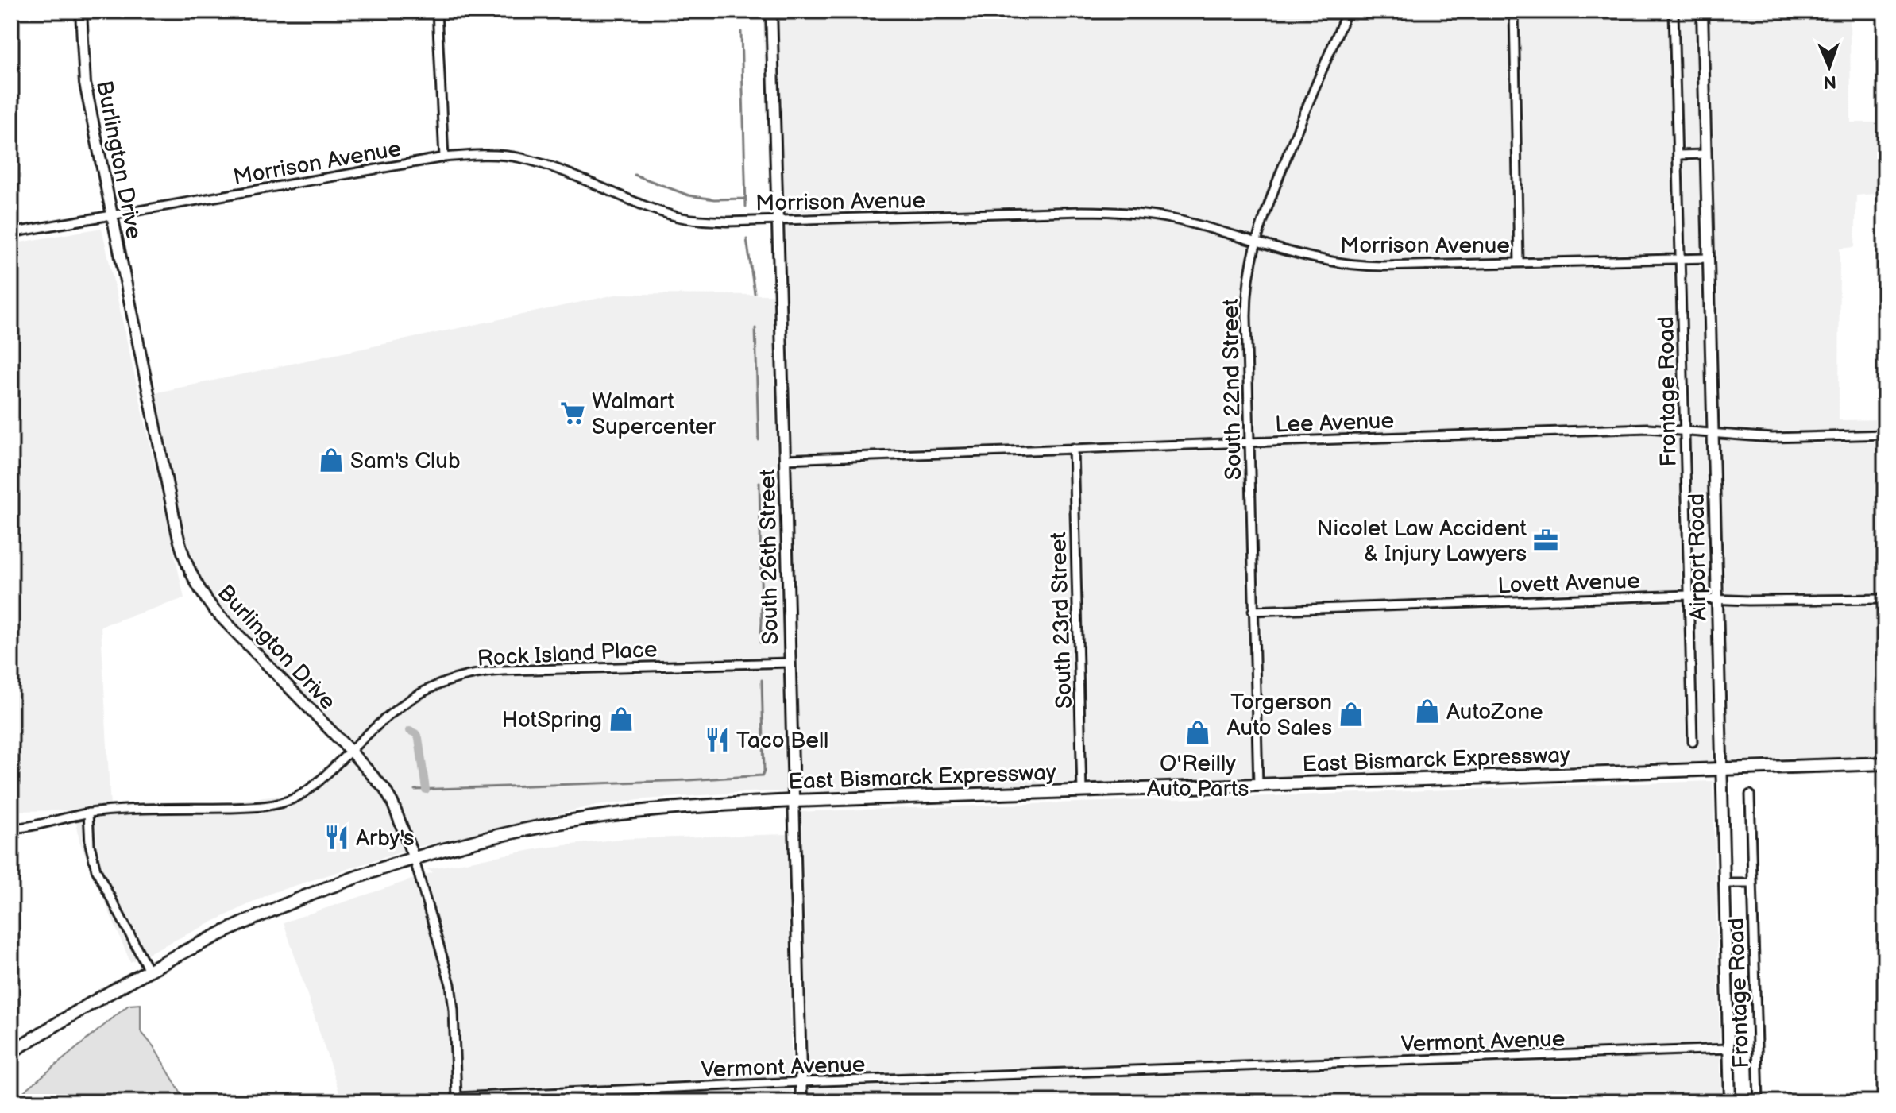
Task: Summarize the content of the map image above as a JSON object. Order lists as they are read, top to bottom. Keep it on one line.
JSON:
{"streets":{"main road":["East Bismarck Expressway"],"street":["Burlington Drive","Morrison Avenue","South 22nd Street","Frontage Road","Lee Avenue","South 26th Street","Airport Road","Lovett Avenue","South 23rd Street","Rock Island Place","Vermont Avenue"]},"crossings":[["Burlington Drive","Morrison Avenue"],["Burlington Drive","Rock Island Place"],["Burlington Drive","East Bismarck Expressway"],["Burlington Drive","Vermont Avenue"],["Morrison Avenue","South 22nd Street"],["Morrison Avenue","Frontage Road"],["Morrison Avenue","South 26th Street"],["Morrison Avenue","Airport Road"],["South 22nd Street","Lee Avenue"],["South 22nd Street","Lovett Avenue"],["South 22nd Street","East Bismarck Expressway"],["Frontage Road","Lee Avenue"],["Frontage Road","Lovett Avenue"],["Lee Avenue","South 26th Street"],["Lee Avenue","Airport Road"],["Lee Avenue","South 23rd Street"],["South 26th Street","Rock Island Place"],["South 26th Street","East Bismarck Expressway"],["South 26th Street","Vermont Avenue"],["Airport Road","Lovett Avenue"],["Airport Road","East Bismarck Expressway"],["Airport Road","Vermont Avenue"],["South 23rd Street","East Bismarck Expressway"]],"places":{"supermarket":["Walmart Supercenter"],"shop":["Sam's Club","AutoZone","Torgerson Auto Sales","HotSpring","O'Reilly Auto Parts"],"office":["Nicolet Law Accident & Injury Lawyers"],"restaurant":["Taco Bell","Arby's"]},"north":"bottom"}
